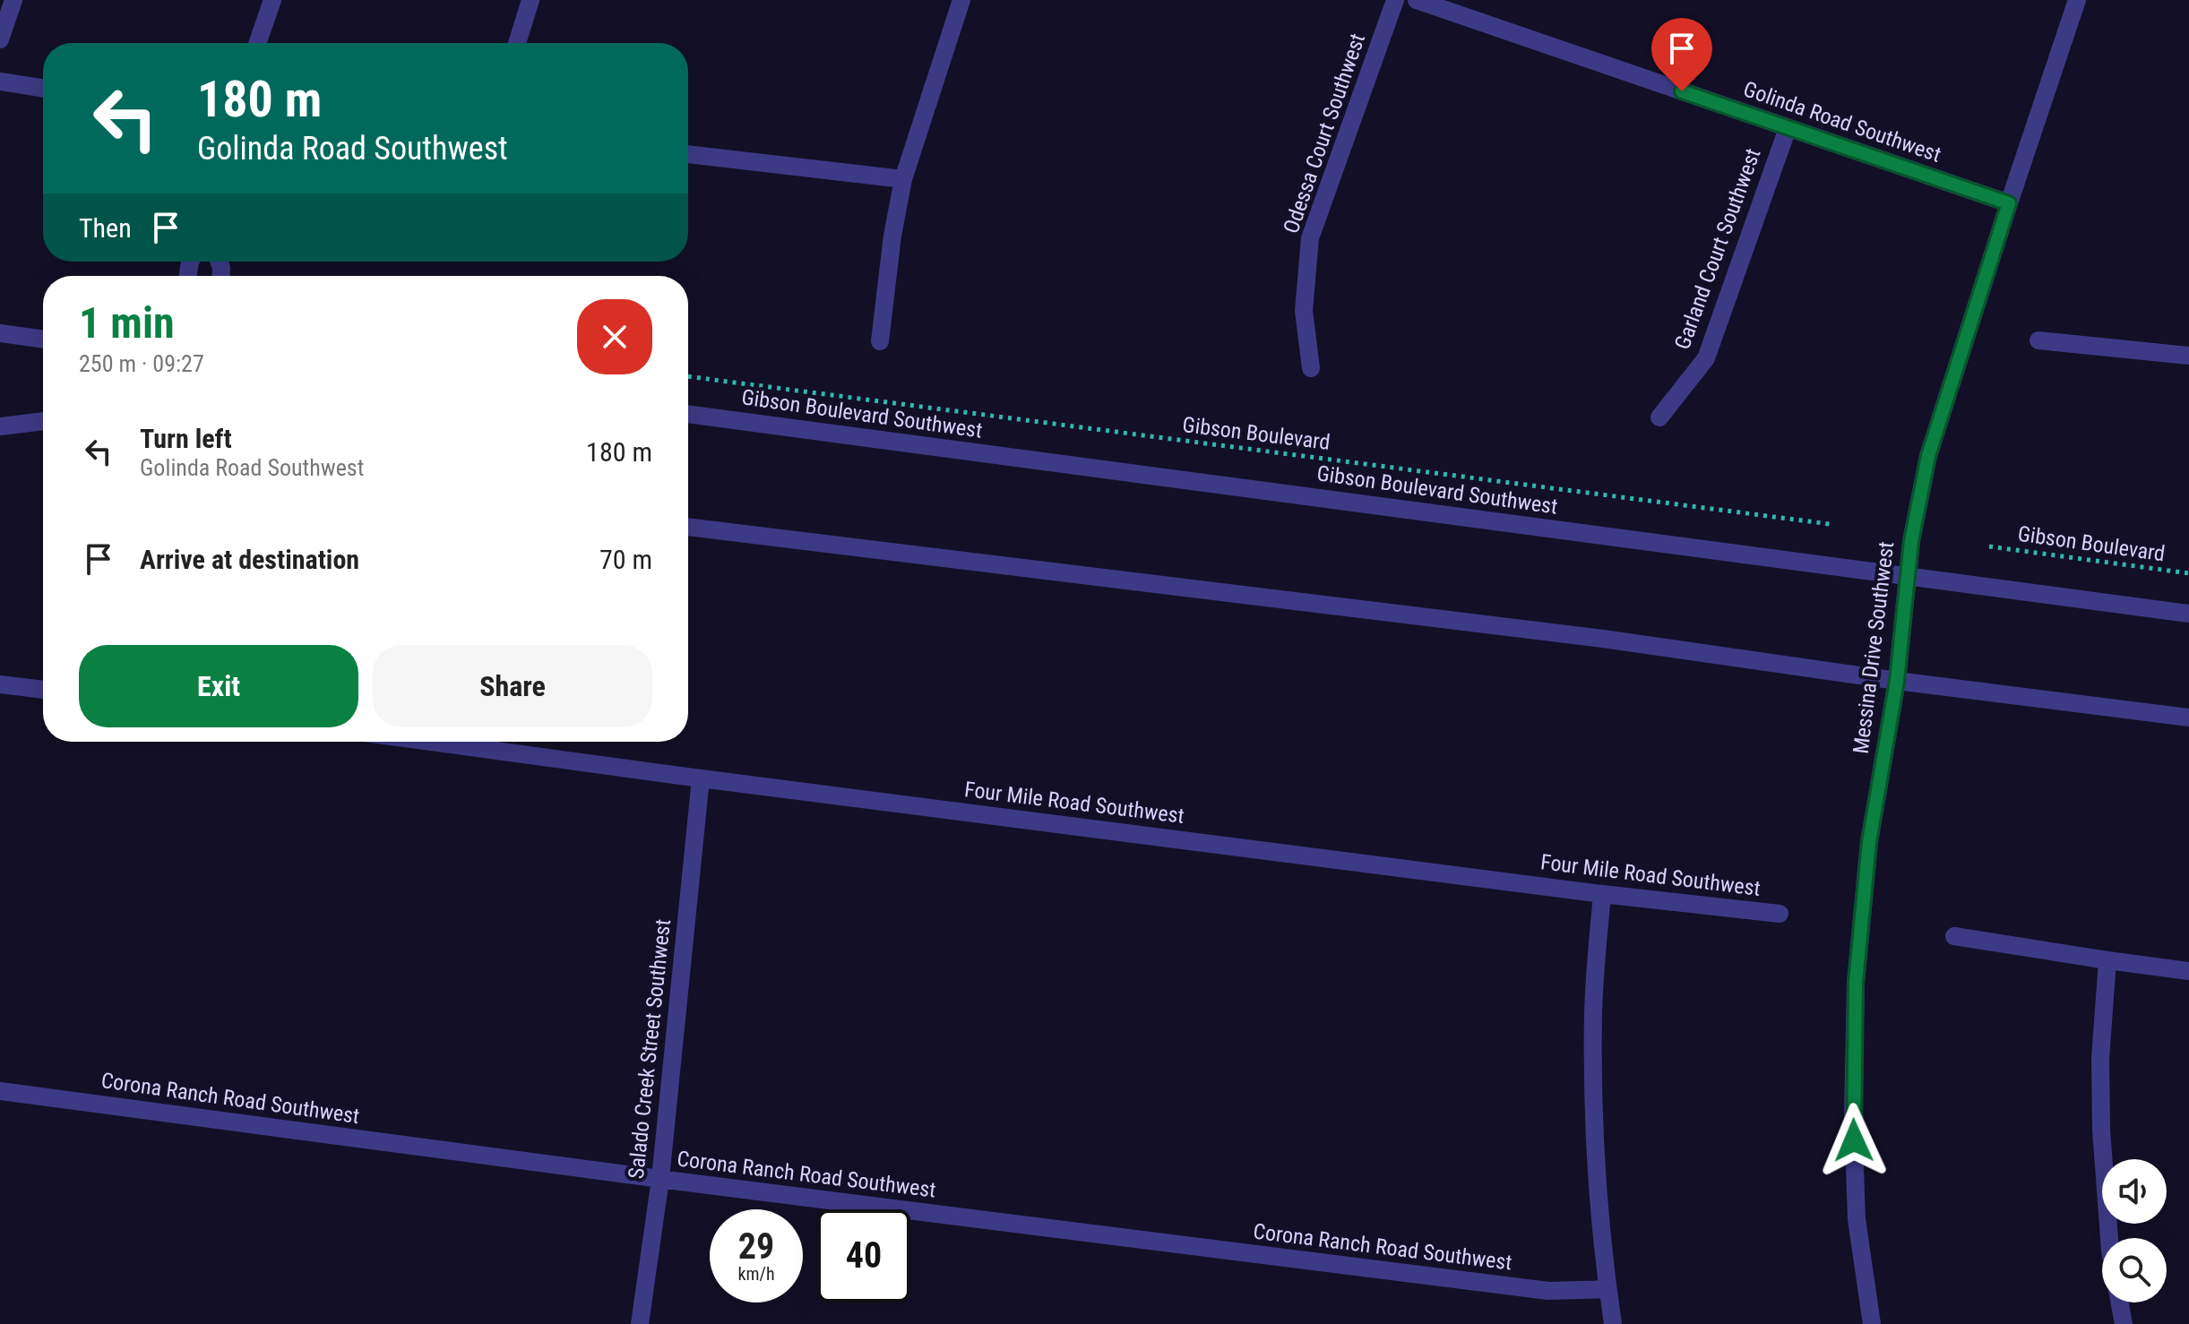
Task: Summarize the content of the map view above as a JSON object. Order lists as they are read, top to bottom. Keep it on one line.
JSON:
{"streets":{"street":["Golinda Road Southwest","Odessa Court Southwest","Garland Court Southwest","Gibson Boulevard Southwest","Messina Drive Southwest","Four Mile Road Southwest","Salado Creek Street Southwest","Corona Ranch Road Southwest"],"path":["Gibson Boulevard"]},"crossings":[["Golinda Road Southwest","Garland Court Southwest"],["Golinda Road Southwest","Messina Drive Southwest"],["Gibson Boulevard Southwest","Messina Drive Southwest"],["Four Mile Road Southwest","Salado Creek Street Southwest"],["Salado Creek Street Southwest","Corona Ranch Road Southwest"]],"page":{"turn":["180 m","Golinda Road Southwest"],"then":"Then","heading":["1 min","250 m · 09:27"],"list":[{"name":"Turn left","note":"Golinda Road Southwest","value":"180 m"},{"name":"Arrive at destination","value":"70 m"}],"buttons":["Exit","Share"],"speed":"29 km/h","limit":"40"}}
